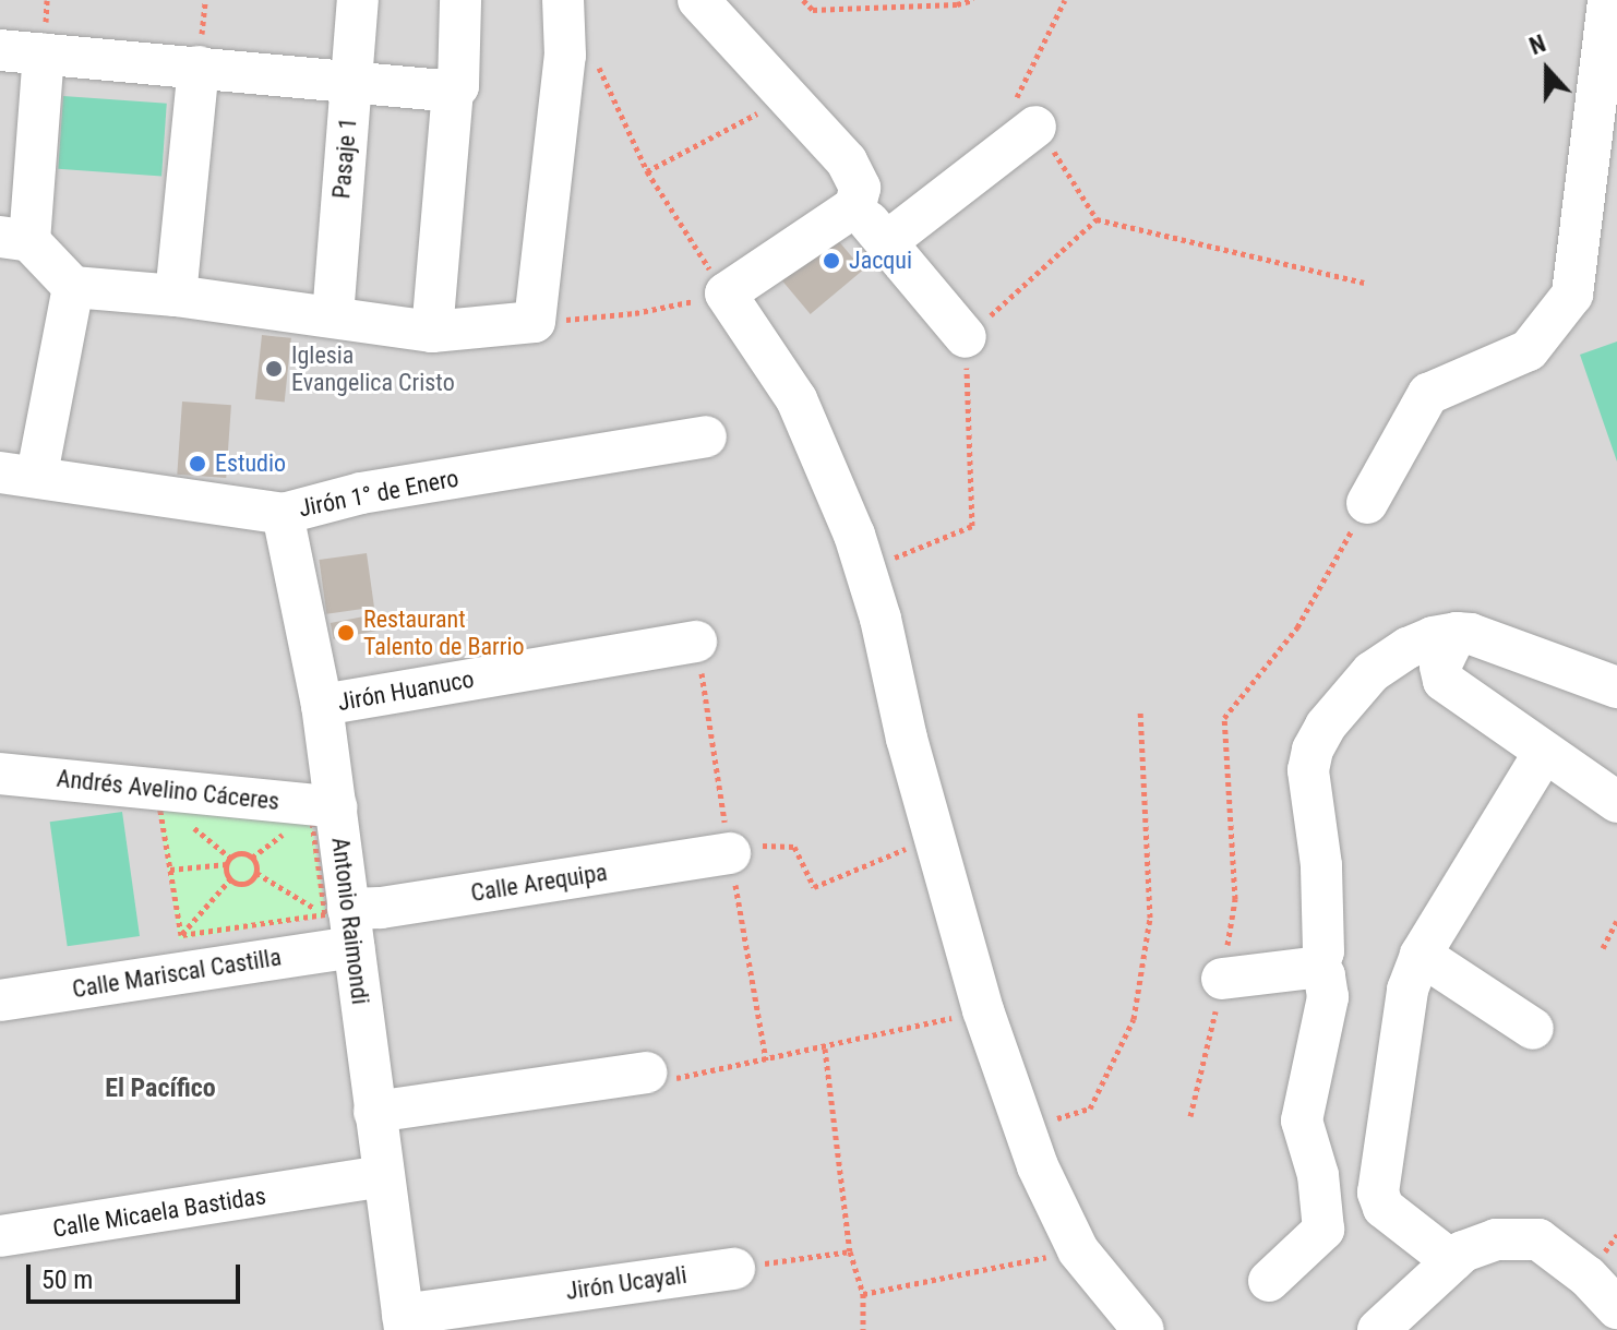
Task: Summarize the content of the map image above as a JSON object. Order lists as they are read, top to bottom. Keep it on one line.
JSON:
{"streets":{"street":["Pasaje 1","Jirón 1° de Enero","Jirón Huanuco","Andrés Avelino Cáceres","Calle Arequipa","Antonio Raimondi","Calle Mariscal Castilla","Calle Micaela Bastidas","Jirón Ucayali"]},"crossings":[["Jirón 1° de Enero","Antonio Raimondi"],["Jirón Huanuco","Antonio Raimondi"],["Andrés Avelino Cáceres","Antonio Raimondi"],["Calle Arequipa","Antonio Raimondi"],["Calle Arequipa","Calle Mariscal Castilla"],["Antonio Raimondi","Calle Mariscal Castilla"],["Antonio Raimondi","Calle Micaela Bastidas"],["Antonio Raimondi","Jirón Ucayali"]],"districts":["El Pacífico"],"places":["Jacqui","Iglesia Evangelica Cristo","Estudio","Restaurant Talento de Barrio"],"scale_bar":"50 m","north":"top"}
